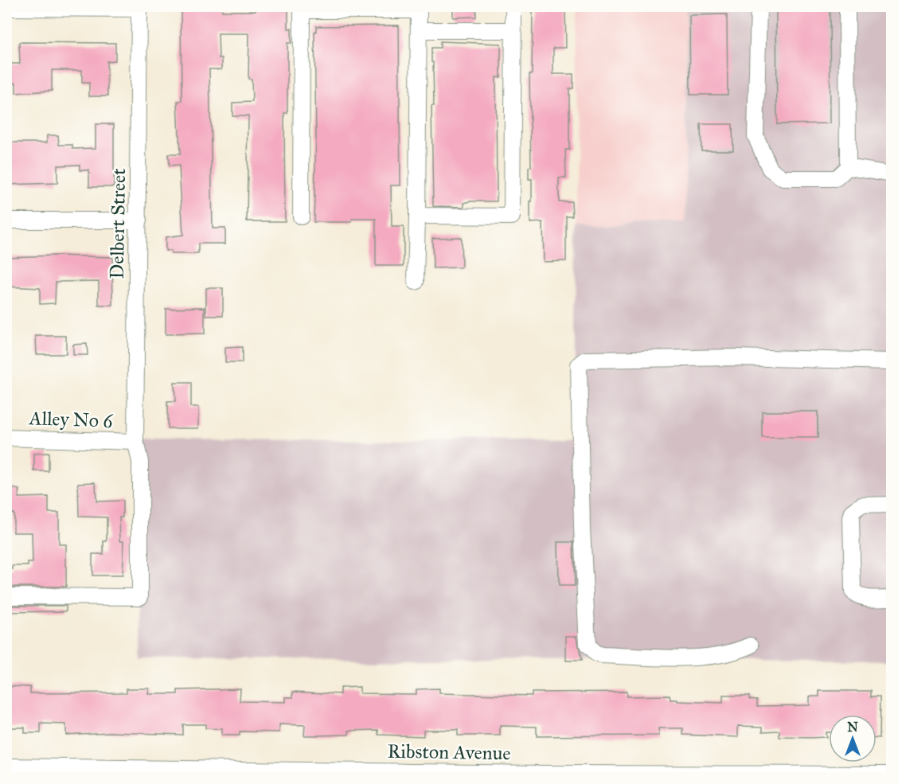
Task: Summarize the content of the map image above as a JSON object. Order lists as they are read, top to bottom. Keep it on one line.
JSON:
{"streets":{"street":["Delbert Street","Alley No 6","Ribston Avenue"]},"crossings":[["Delbert Street","Alley No 6"]],"north":"top"}
